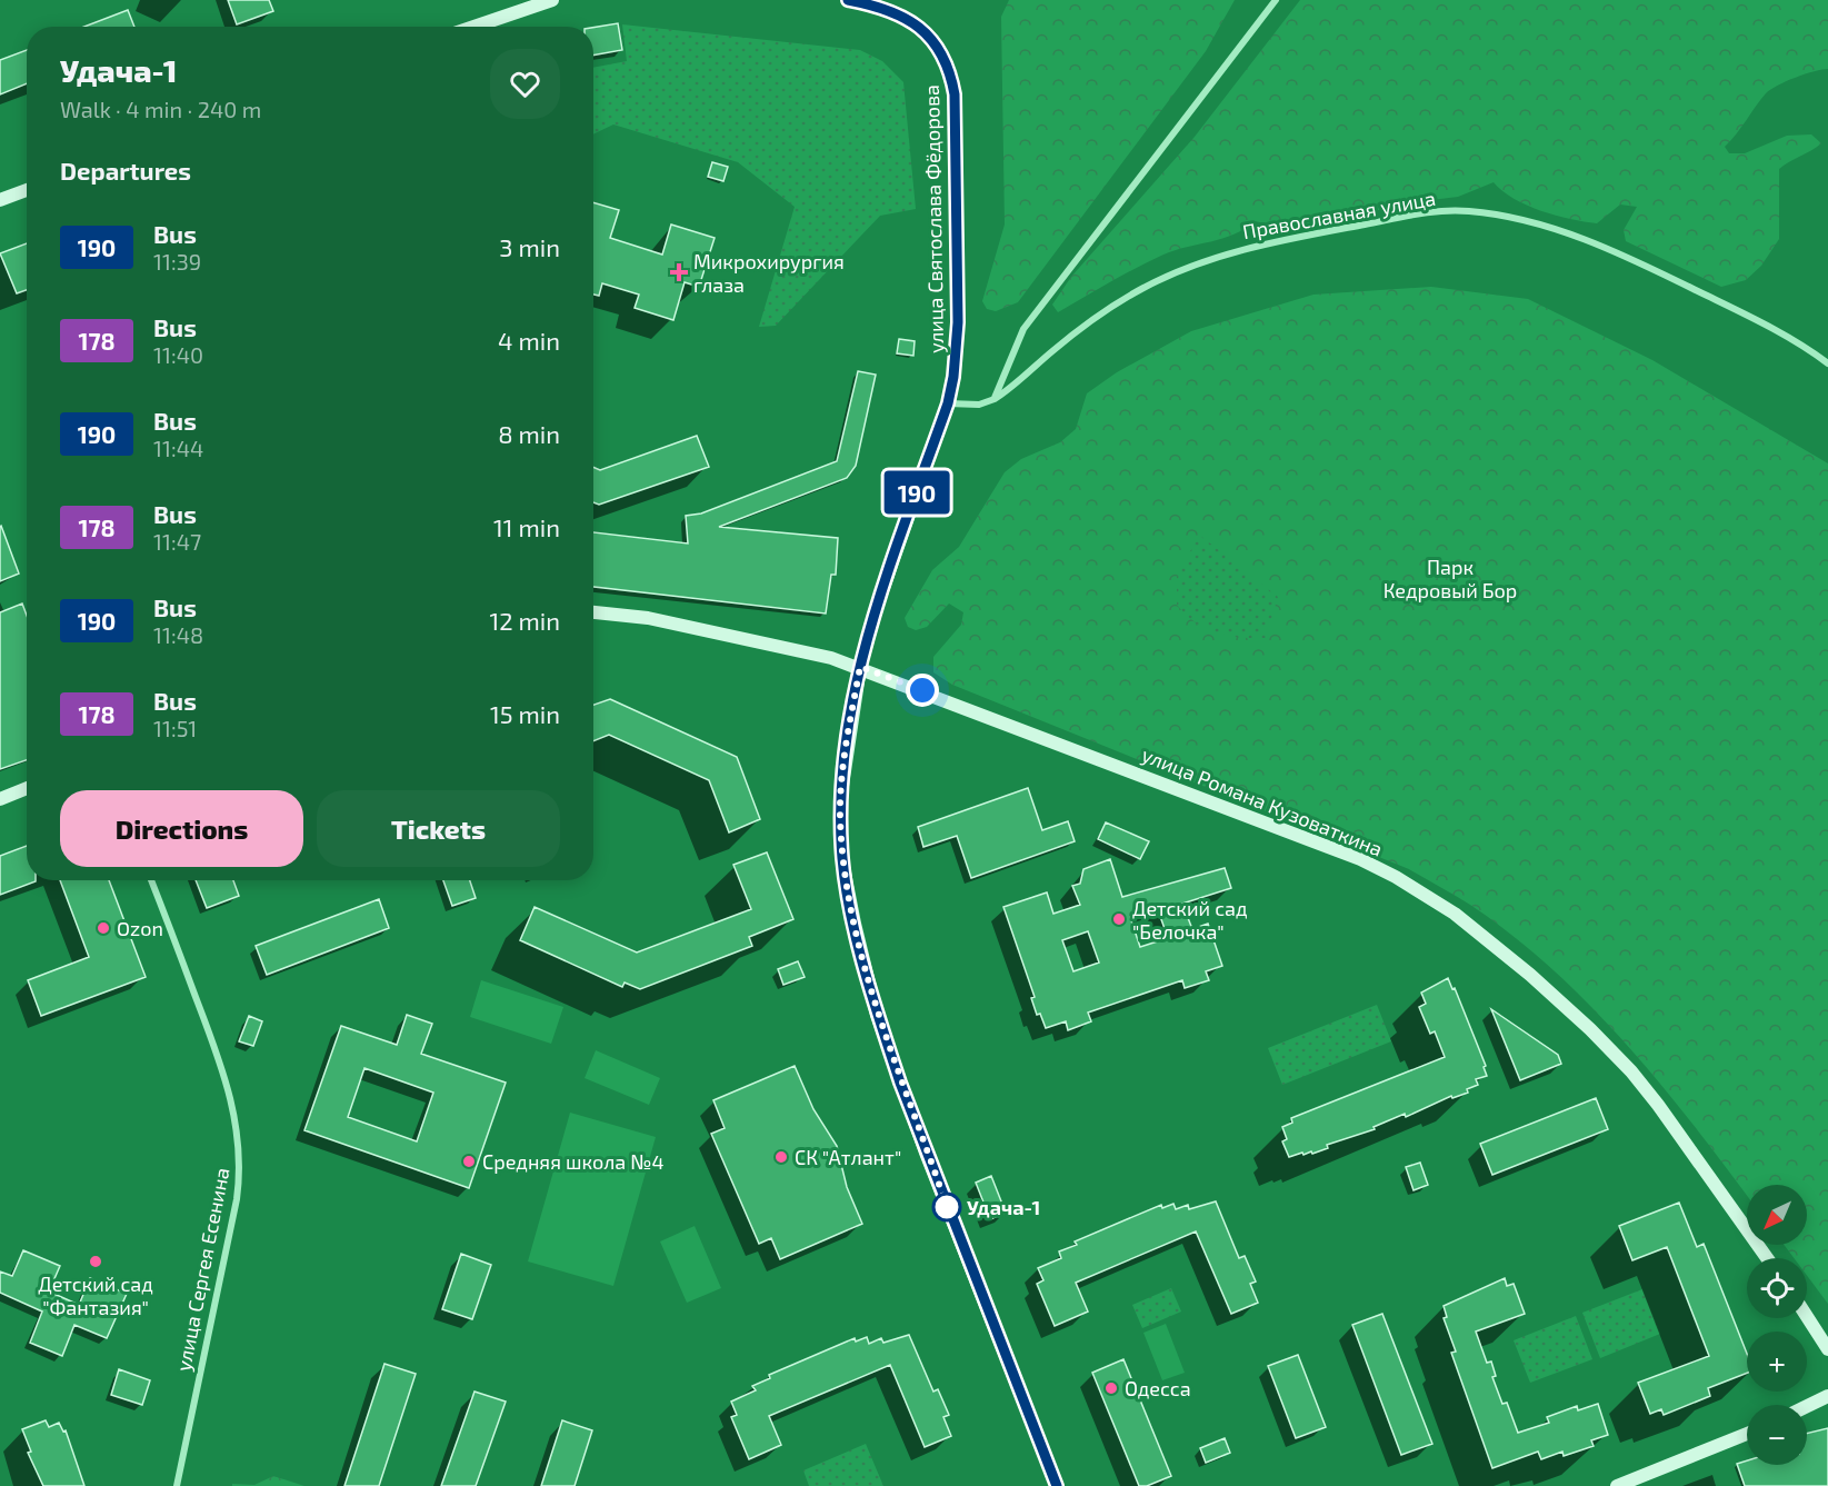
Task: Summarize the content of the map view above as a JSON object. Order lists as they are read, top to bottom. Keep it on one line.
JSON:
{"streets":{"street":["Православная улица","улица Святослава Фёдорова","улица Романа Кузоваткина","улица Сергея Есенина"]},"crossings":[["Православная улица","улица Святослава Фёдорова"],["улица Святослава Фёдорова","улица Романа Кузоваткина"]],"parks":["Парк Кедровый Бор"],"places":{"health":["Микрохирургия глаза"],"other":["Детский сад \"Белочка\"","Ozon","СК \"Атлант\"","Средняя школа №4","Удача-1","Детский сад \"Фантазия\"","Одесса"]},"lines":["bus line 190"],"north":"bottom left","page":{"on_map":"190","heading":[["Удача-1","Walk · 4 min · 240 m"],"Departures"],"list":[{"mark":"190","name":"Bus","note":"11:39","value":"3 min"},{"mark":"178","name":"Bus","note":"11:40","value":"4 min"},{"mark":"190","name":"Bus","note":"11:44","value":"8 min"},{"mark":"178","name":"Bus","note":"11:47","value":"11 min"},{"mark":"190","name":"Bus","note":"11:48","value":"12 min"},{"mark":"178","name":"Bus","note":"11:51","value":"15 min"}],"buttons":["Directions","Tickets"],"map_buttons":["+","−"]}}
